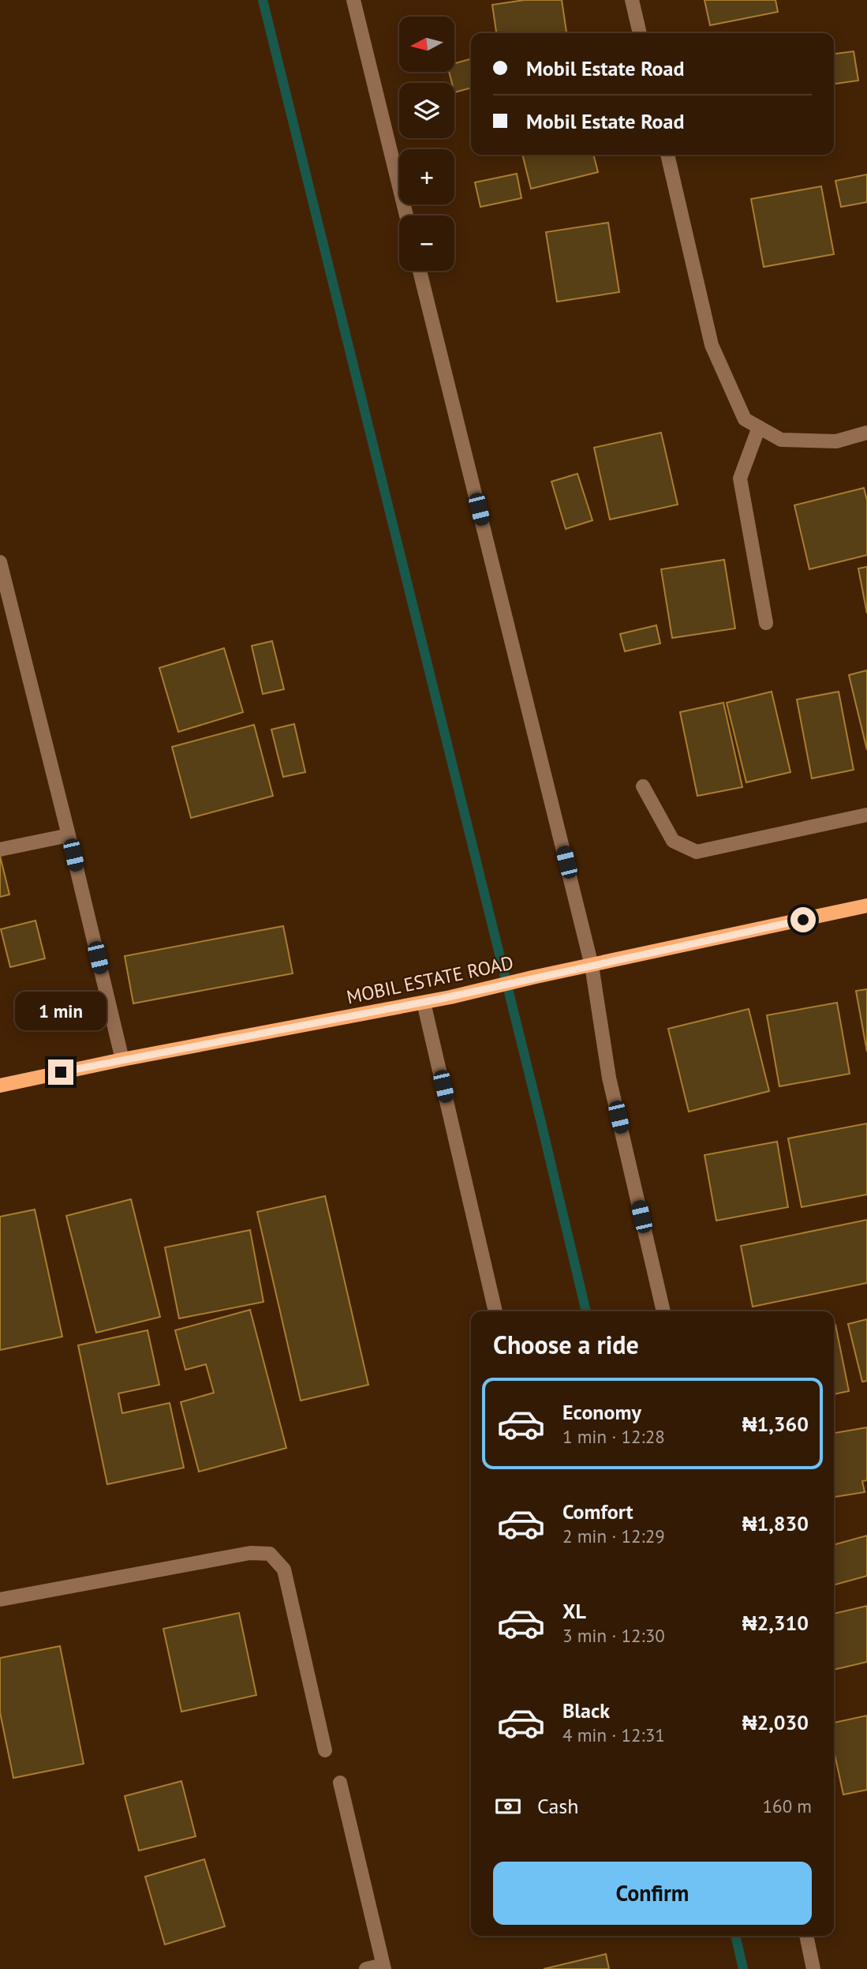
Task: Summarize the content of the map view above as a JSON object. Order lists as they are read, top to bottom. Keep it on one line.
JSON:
{"streets":{"main road":["MOBIL ESTATE ROAD"]},"north":"left","page":{"map_buttons":["+","−"],"banner":["Mobil Estate Road","Mobil Estate Road"],"bubble":"1 min","heading":"Choose a ride","list":[{"name":"Economy","note":"1 min · 12:28","value":"₦1,360"},{"name":"Comfort","note":"2 min · 12:29","value":"₦1,830"},{"name":"XL","note":"3 min · 12:30","value":"₦2,310"},{"name":"Black","note":"4 min · 12:31","value":"₦2,030"}],"pay":["Cash","160 m"],"buttons":"Confirm"}}
